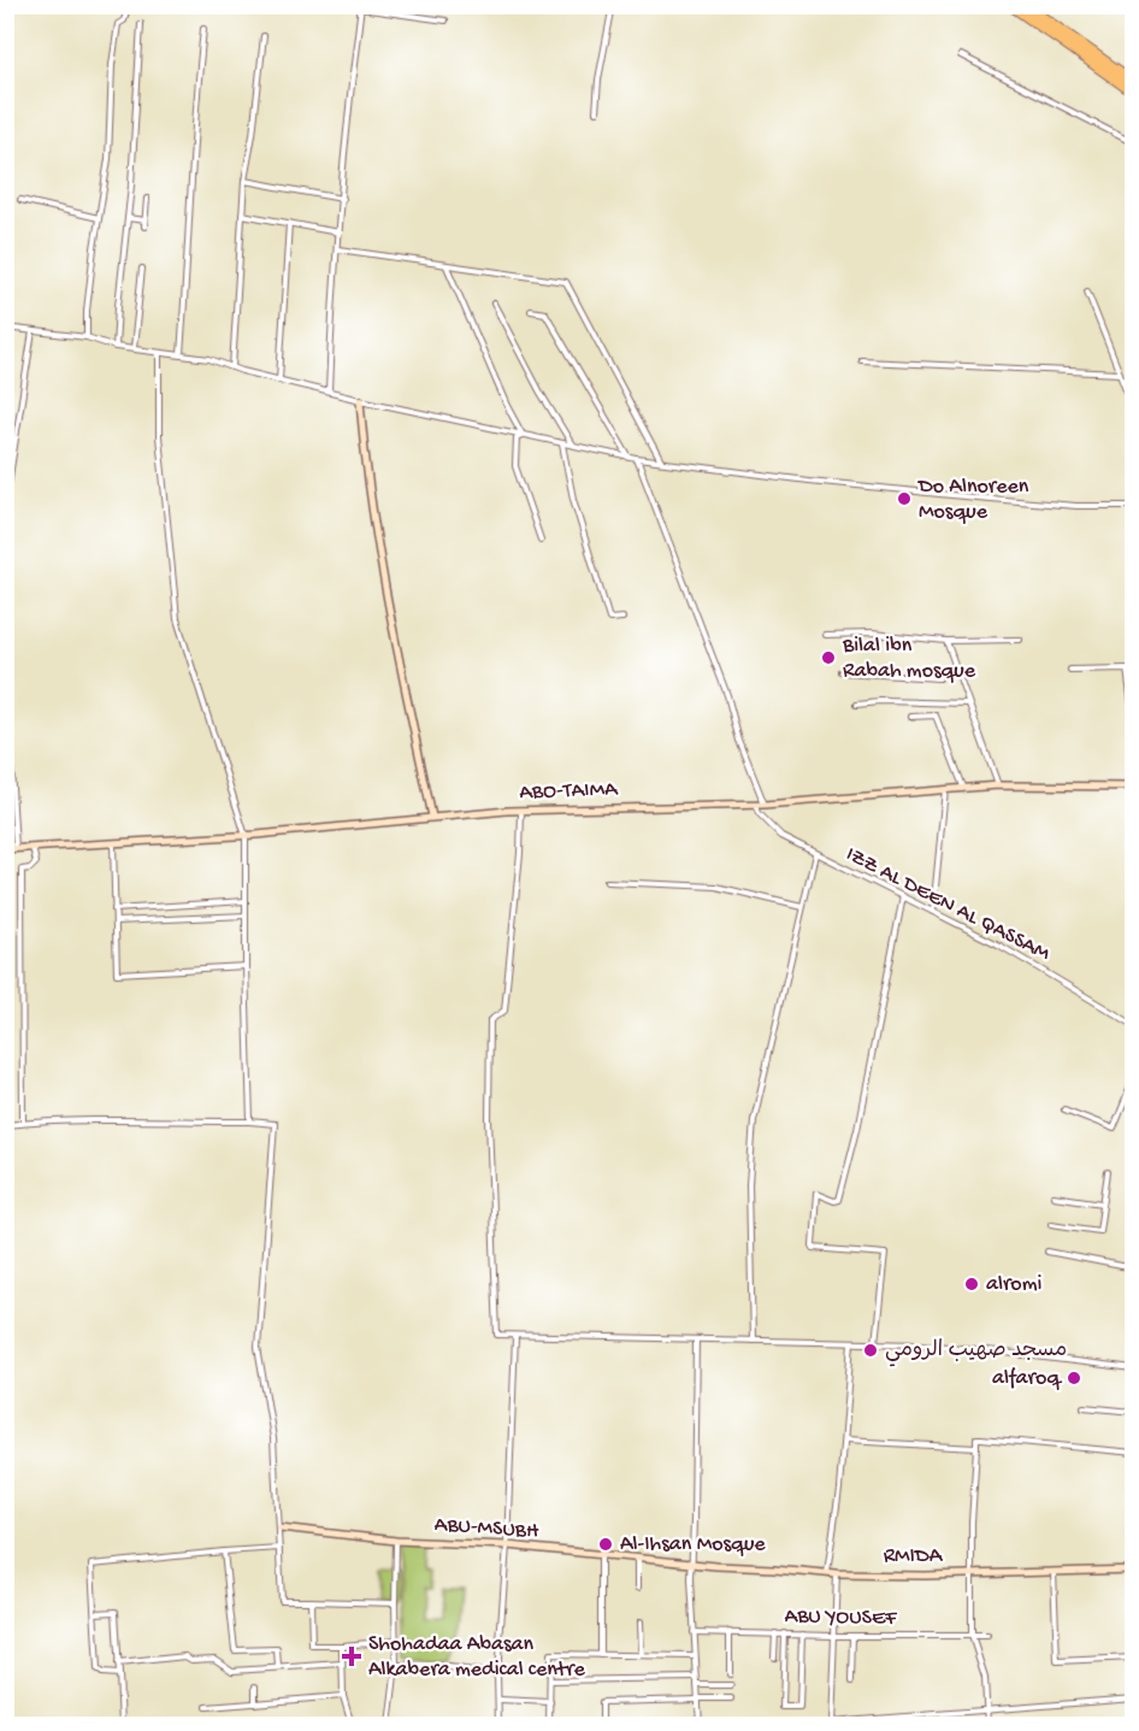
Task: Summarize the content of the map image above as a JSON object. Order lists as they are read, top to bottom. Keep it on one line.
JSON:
{"streets":{"street":["ABO-TAIMA","IZZ AL DEEN AL QASSAM","ABU-MSUBH","RMIDA","ABU YOUSEF"]},"crossings":[["ABO-TAIMA","IZZ AL DEEN AL QASSAM"],["ABU-MSUBH","RMIDA"]],"places":{"other":["Do Alnoreen Mosque","Bilal ibn Rabah mosque","alromi","مسجد صهيب الرومي","alfaroq","Al-Ihsan Mosque"],"health":["Shohadaa Abasan Alkabera medical centre"]}}
